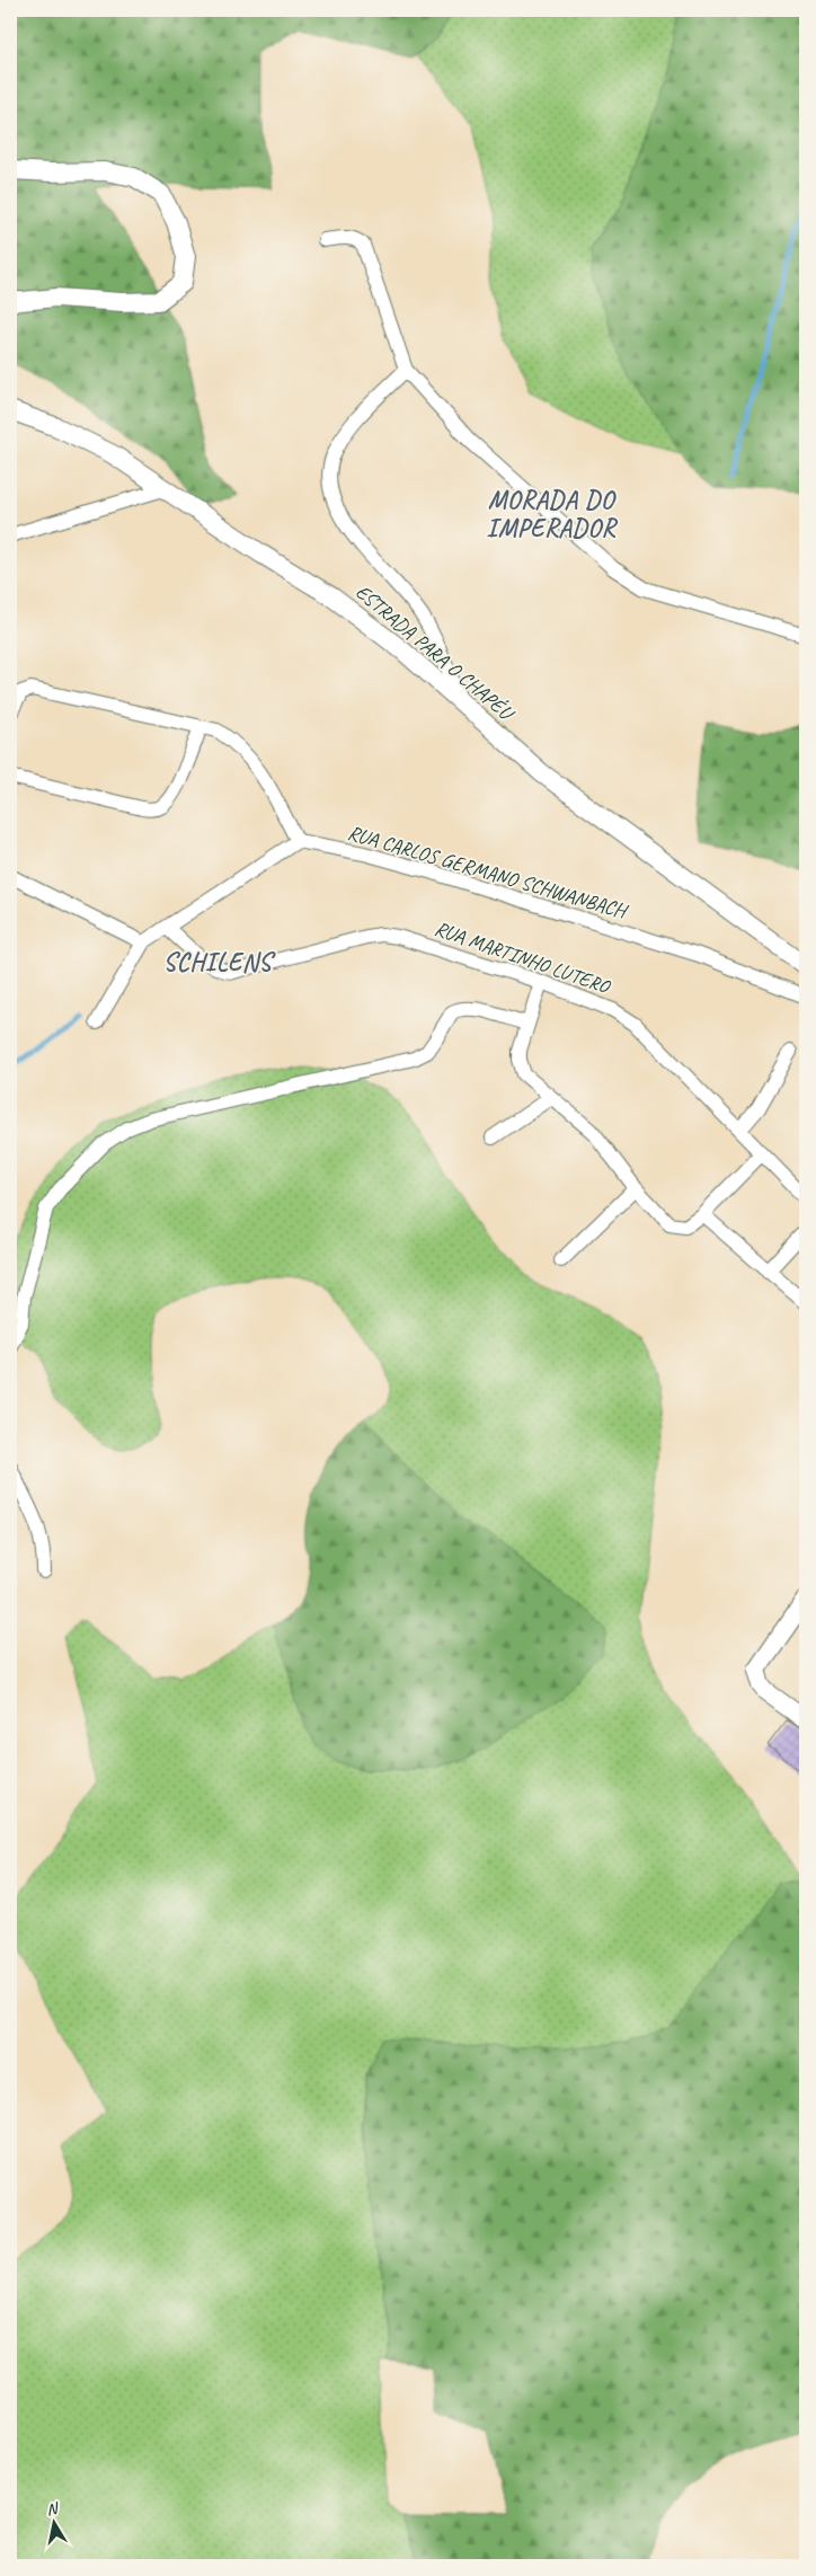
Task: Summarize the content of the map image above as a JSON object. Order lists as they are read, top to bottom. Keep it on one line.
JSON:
{"streets":{"street":["ESTRADA PARA O CHAPÉU","RUA CARLOS GERMANO SCHWANBACH","RUA MARTINHO LUTERO"]},"districts":["MORADA DO IMPERADOR","SCHILENS"],"north":"top"}
